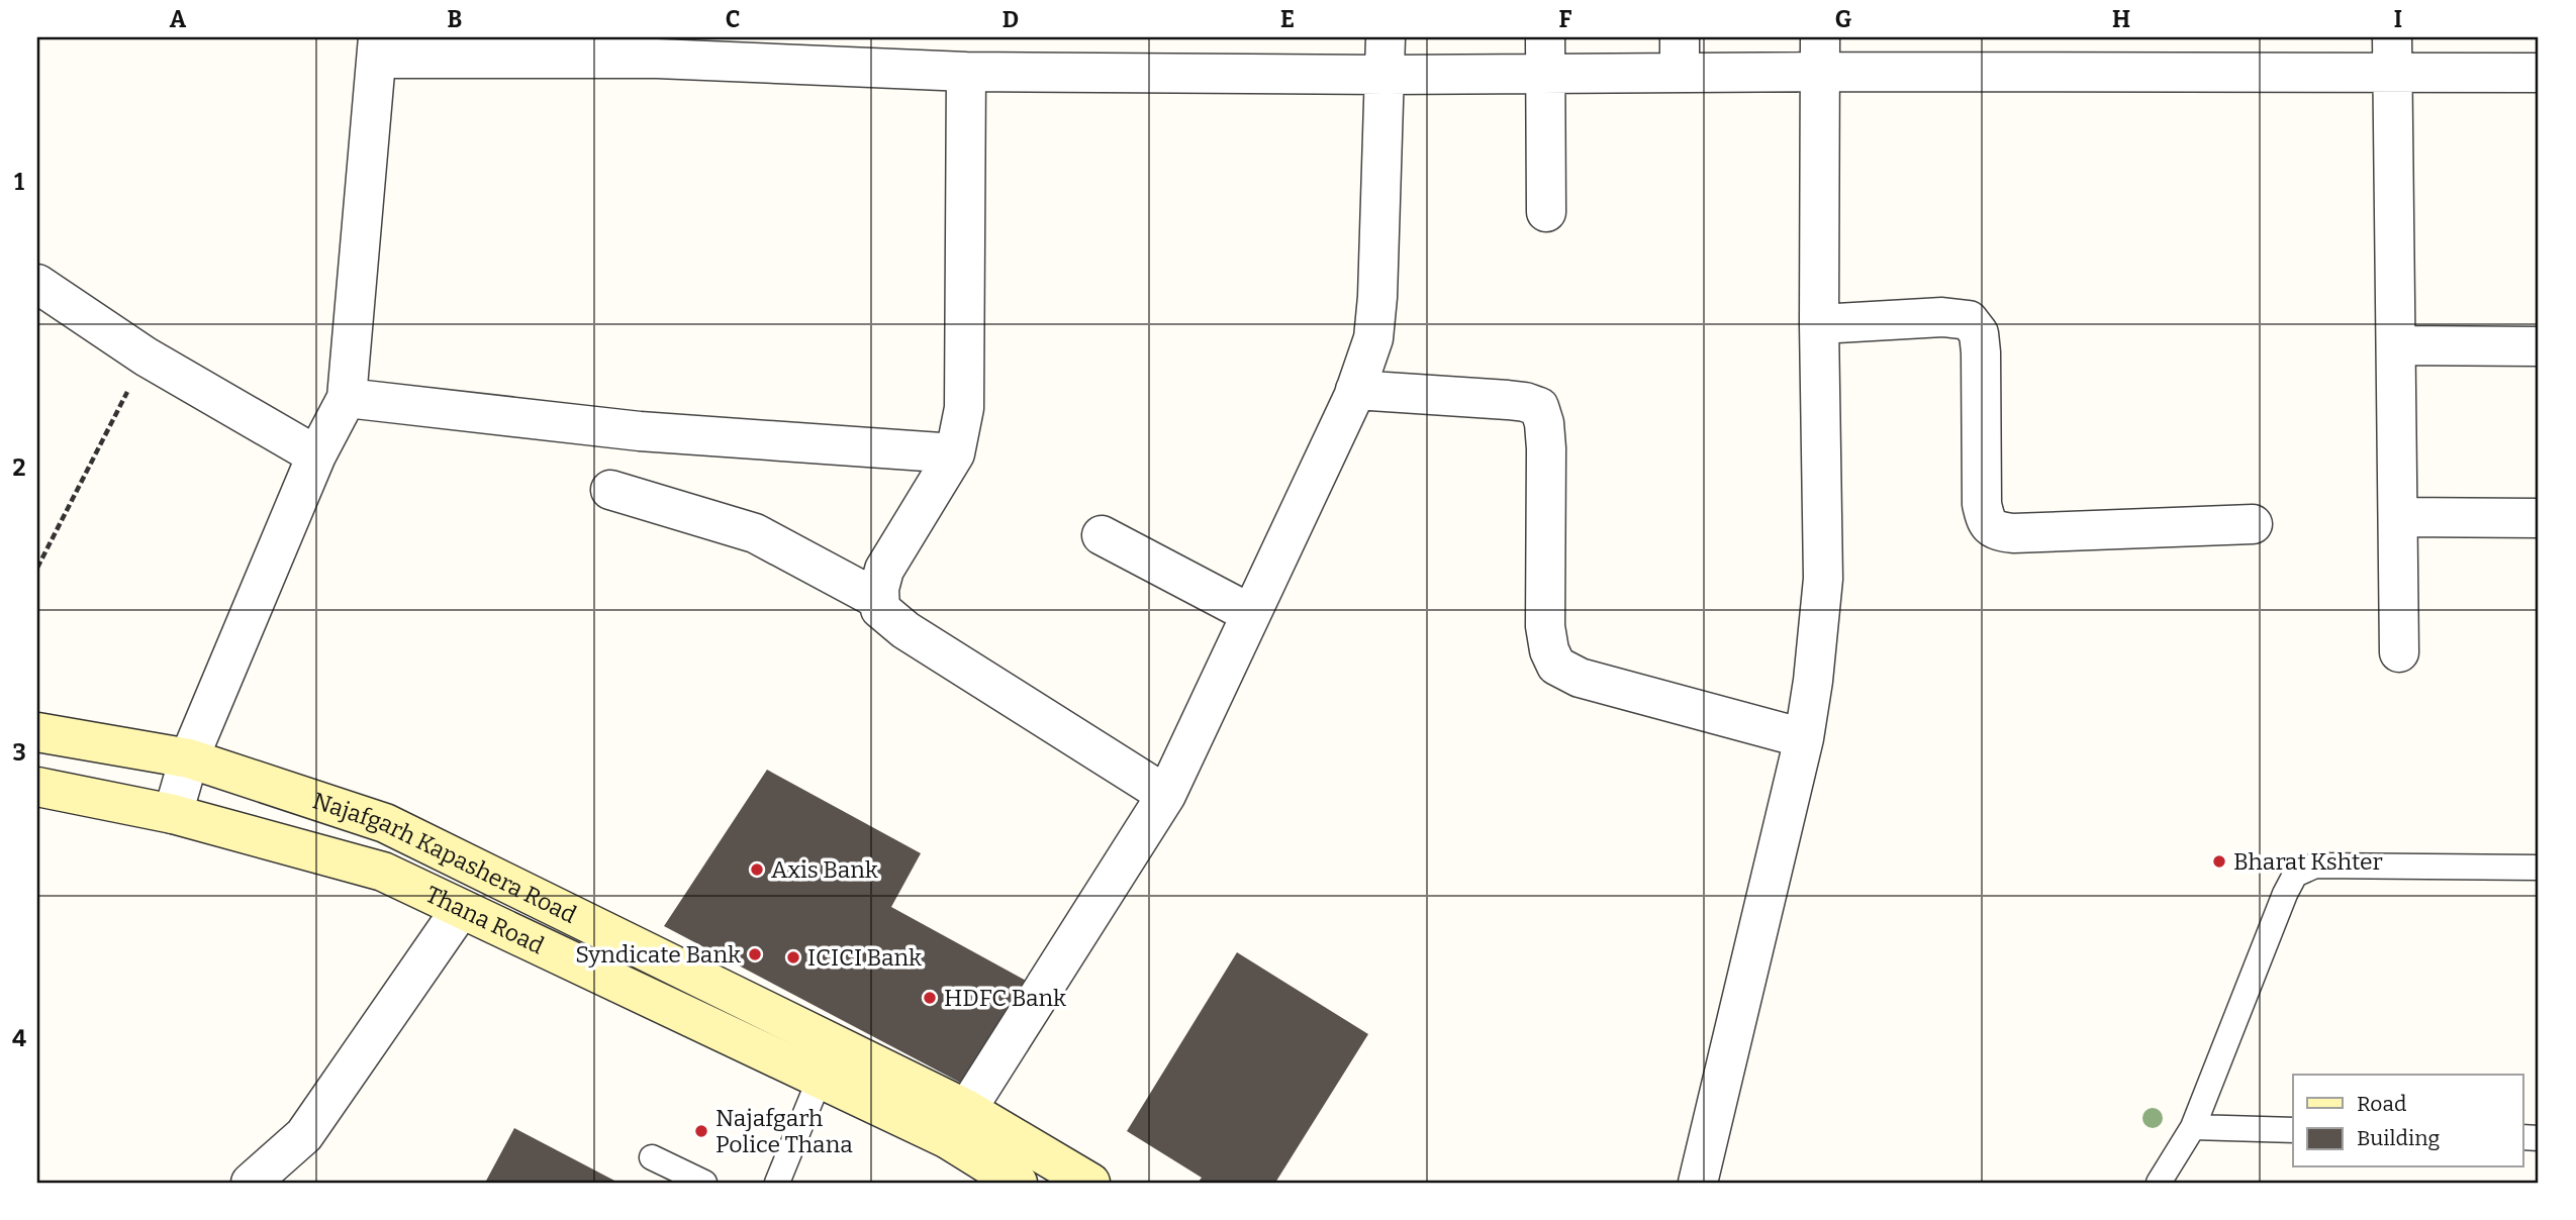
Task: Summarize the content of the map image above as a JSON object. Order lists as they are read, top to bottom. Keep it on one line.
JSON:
{"streets":{"main road":["Najafgarh Kapashera Road","Thana Road"]},"crossings":[["Najafgarh Kapashera Road","Thana Road"]],"places":["Bharat Kshter","Axis Bank","Syndicate Bank","ICICI Bank","HDFC Bank","Najafgarh Police Thana"],"legend":["Road","Building"],"grid":{"columns":["A","B","C","D","E","F","G","H","I"],"rows":["1","2","3","4"]}}
